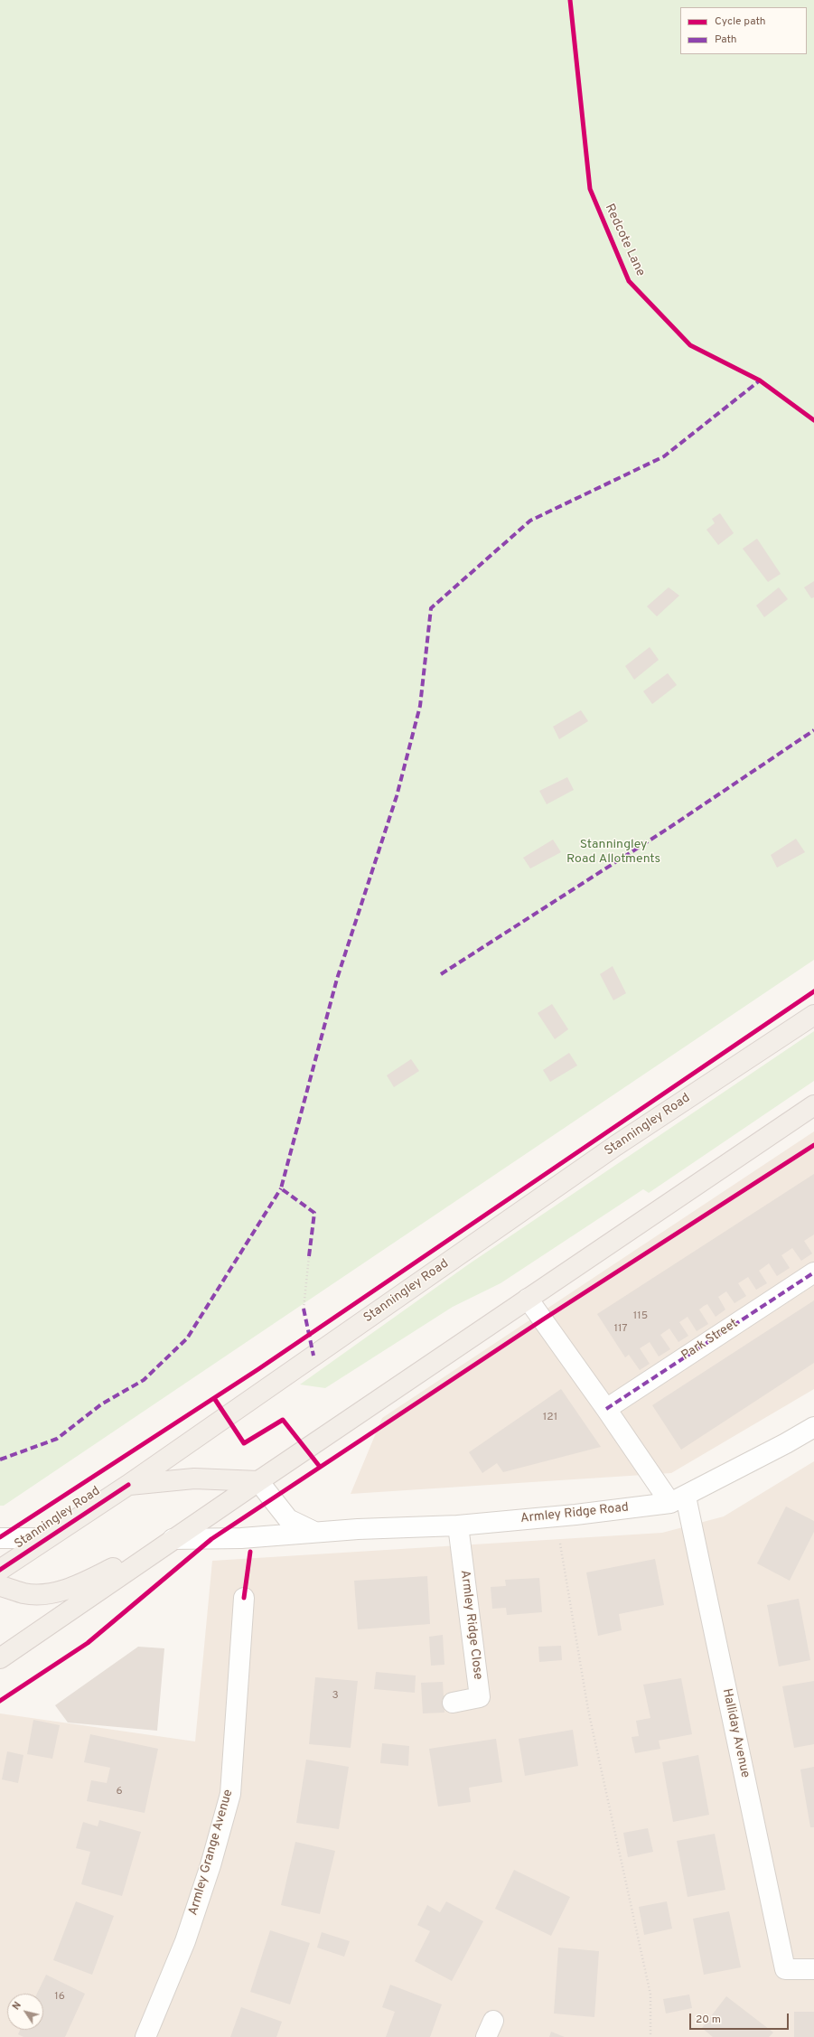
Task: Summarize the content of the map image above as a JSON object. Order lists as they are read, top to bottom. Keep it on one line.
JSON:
{"streets":{"main road":["Stanningley Road"],"street":["Park Street","Armley Ridge Road","Armley Ridge Close","Halliday Avenue","Armley Grange Avenue"],"cycle path":["Redcote Lane"]},"crossings":[["Armley Ridge Road","Armley Ridge Close"],["Armley Ridge Road","Halliday Avenue"]],"parks":["Stanningley Road Allotments"],"house_numbers":["115","117","121","3","6","16"],"legend":["Cycle path","Path"],"scale_bar":"20 m","north":"top left"}
